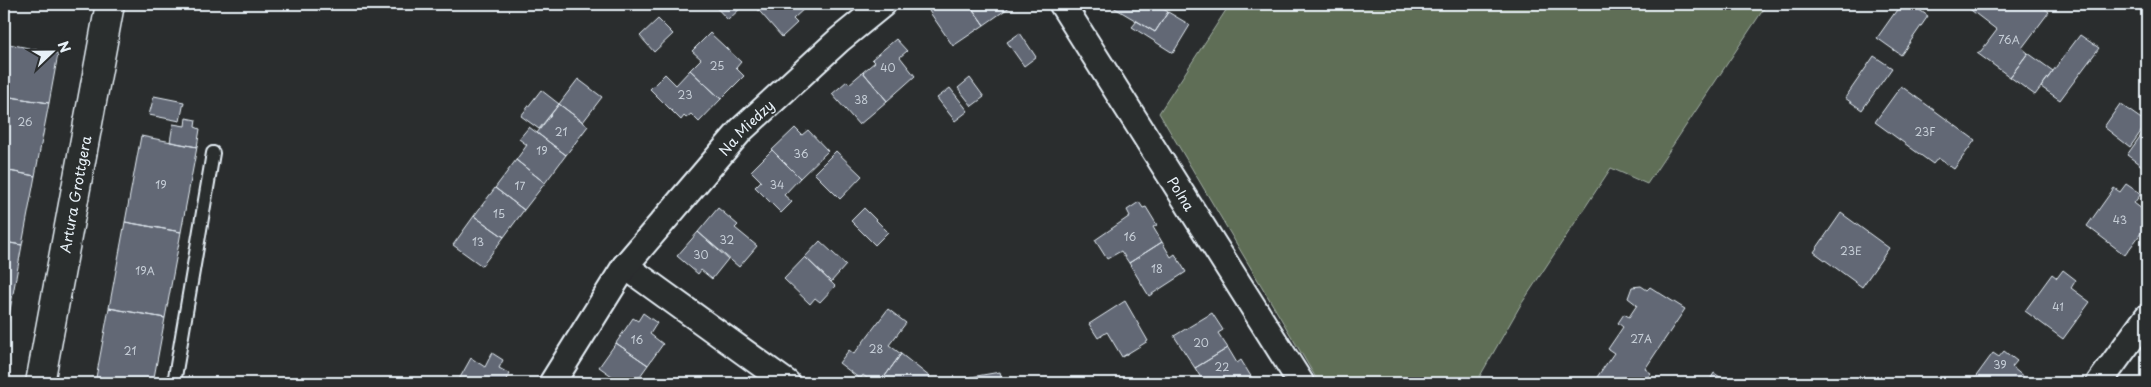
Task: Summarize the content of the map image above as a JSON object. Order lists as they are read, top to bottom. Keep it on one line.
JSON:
{"streets":{"street":["Na Miedzy","Artura Grottgera","Polna"]},"house_numbers":["76A","25","40","23","38","26","21","23F","19","36","19","34","17","15","43","16","32","13","23E","30","18","19A","41","27A","16","20","28","21","39","22"],"north":"right"}
